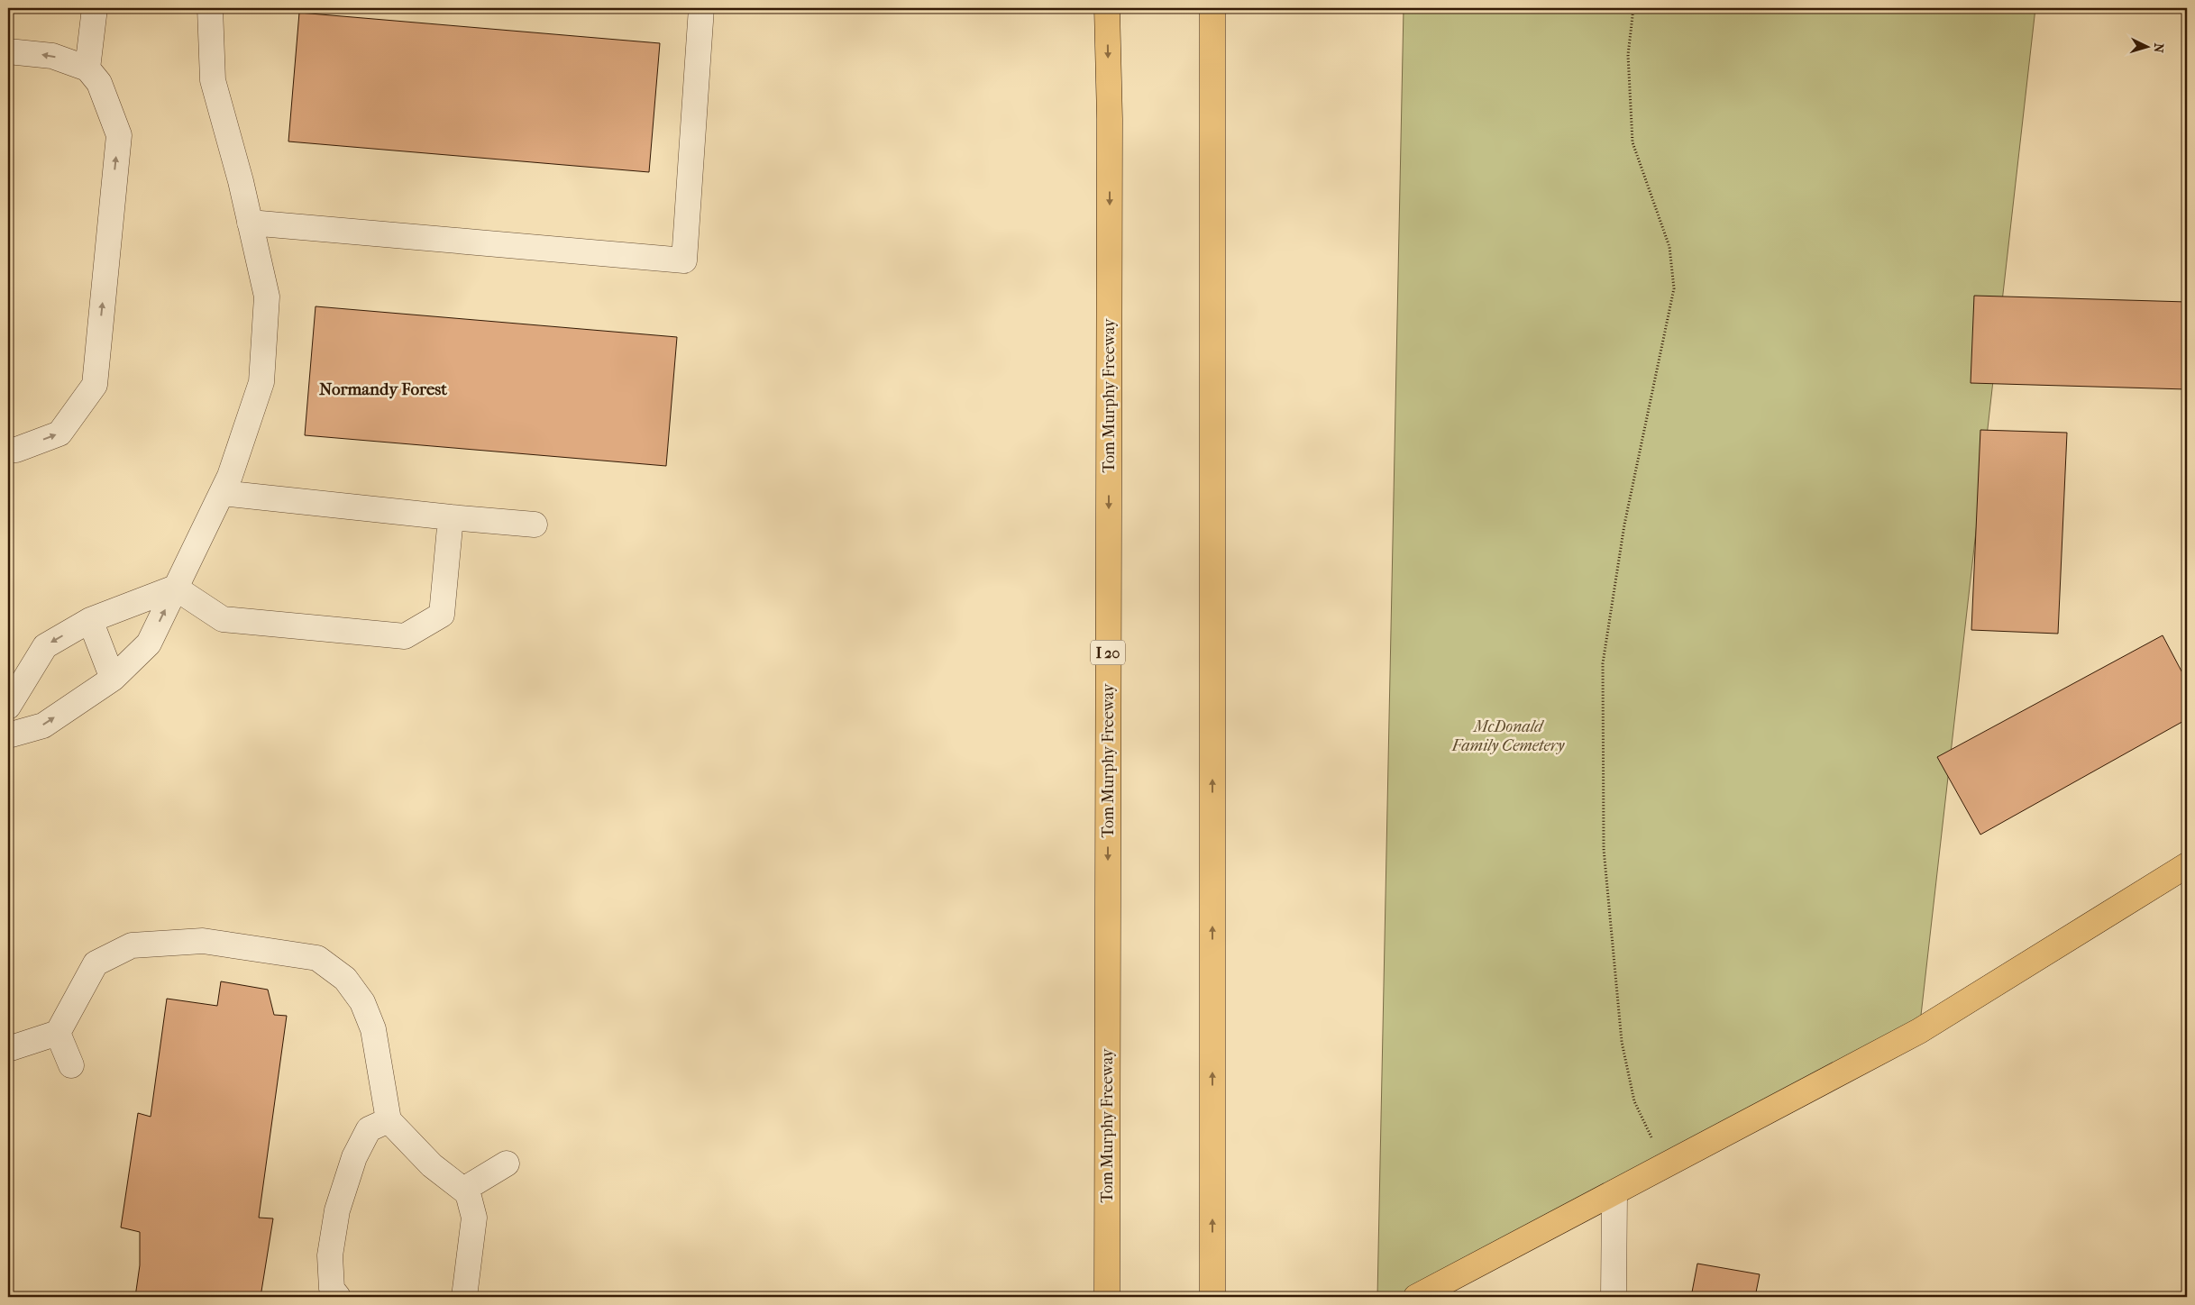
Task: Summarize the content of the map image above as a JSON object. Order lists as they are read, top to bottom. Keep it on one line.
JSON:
{"streets":{"main road":["Tom Murphy Freeway","I 20"]},"districts":["Normandy Forest"],"parks":["McDonald Family Cemetery"],"north":"right"}
